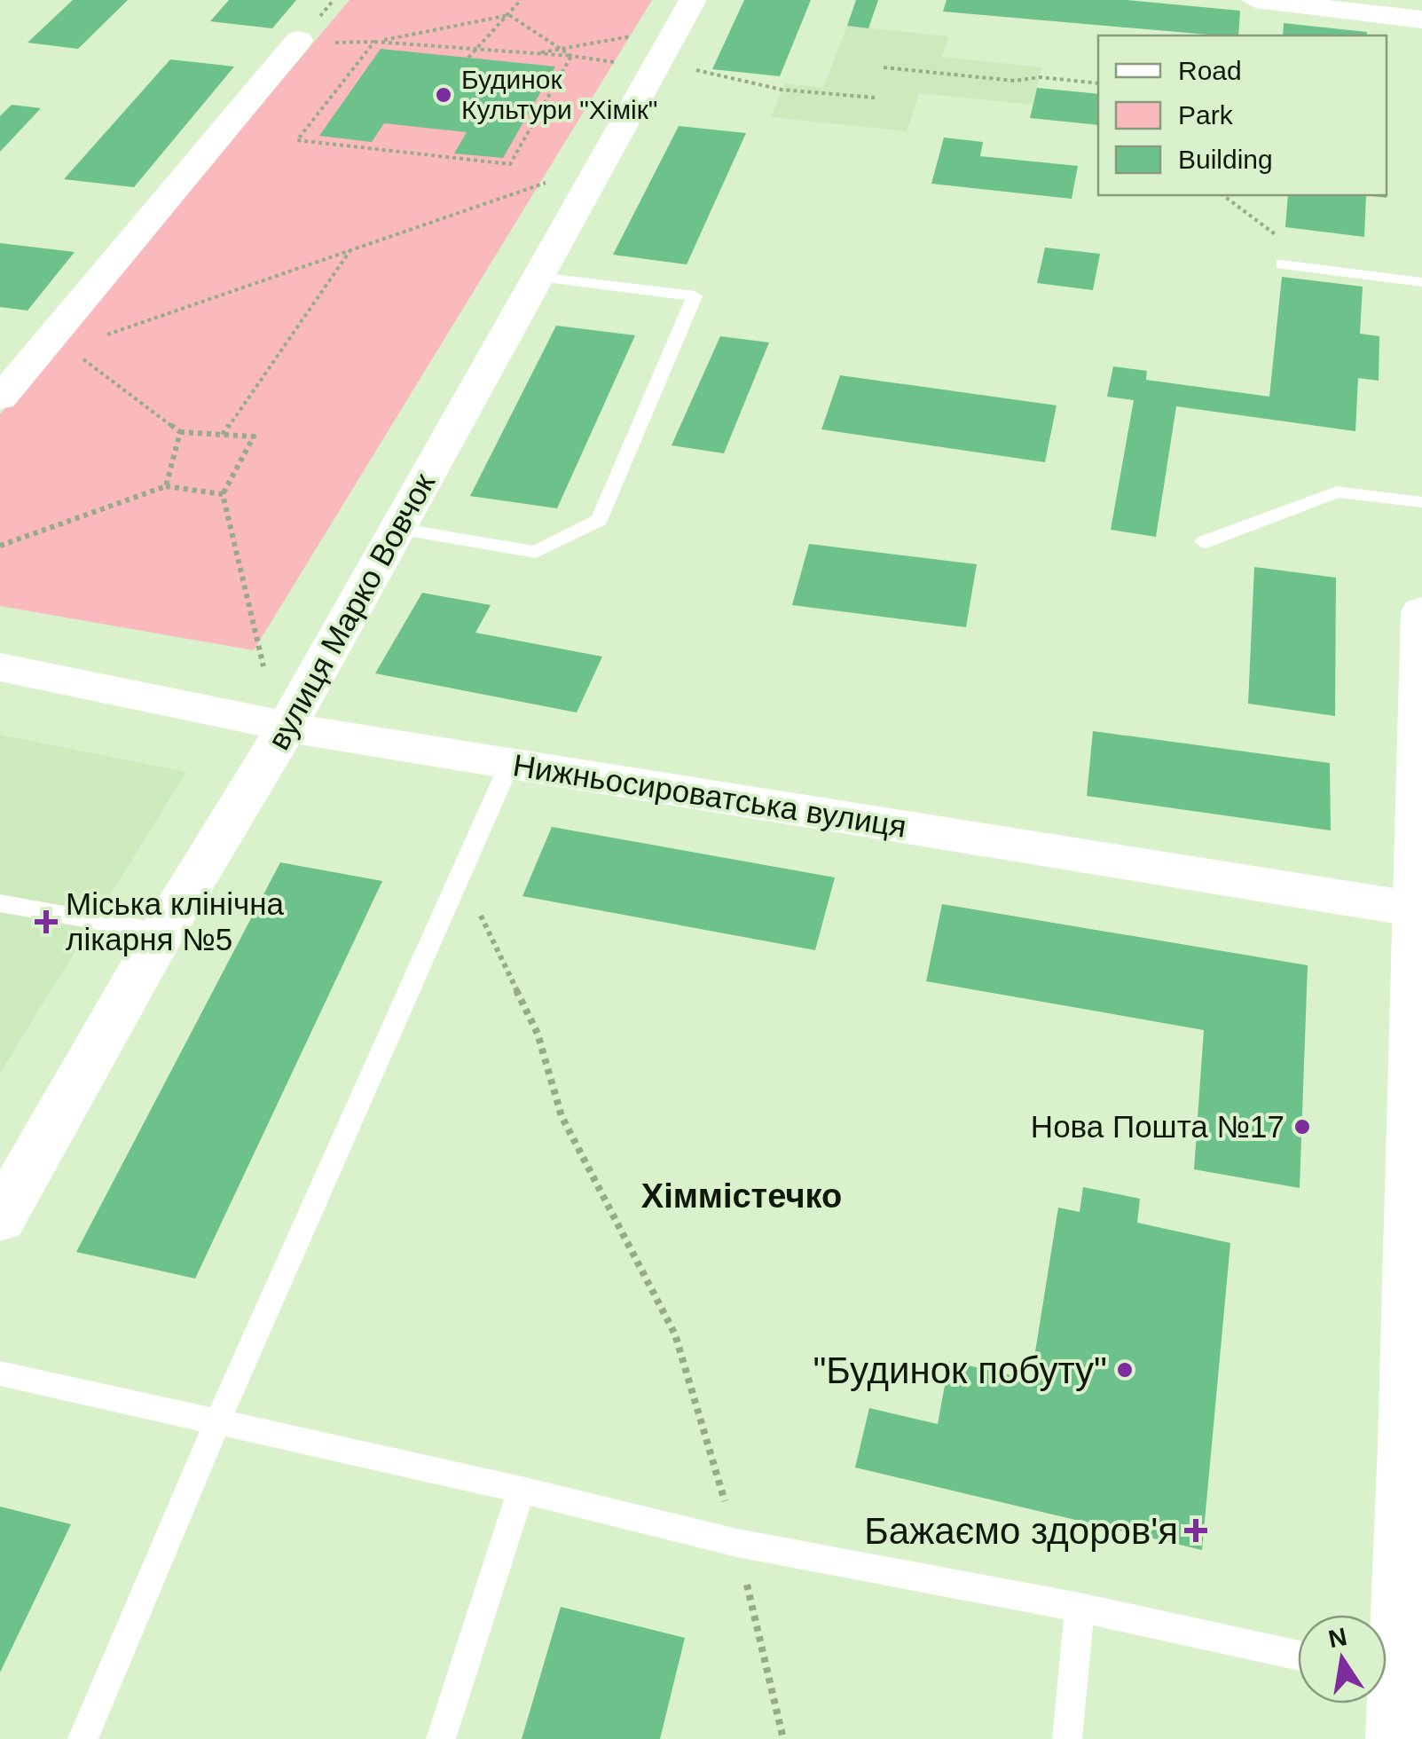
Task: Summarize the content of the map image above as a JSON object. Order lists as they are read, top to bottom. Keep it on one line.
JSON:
{"streets":{"street":["вулиця Марко Вовчок","Нижньосироватська вулиця"]},"crossings":[["вулиця Марко Вовчок","Нижньосироватська вулиця"]],"districts":["Хіммістечко"],"places":{"other":["Будинок Культури \"Хімік\"","Нова Пошта №17","\"Будинок побуту\""],"health":["Міська клінічна лікарня №5","Бажаємо здоров'я"]},"legend":["Road","Park","Building"],"north":"top"}
